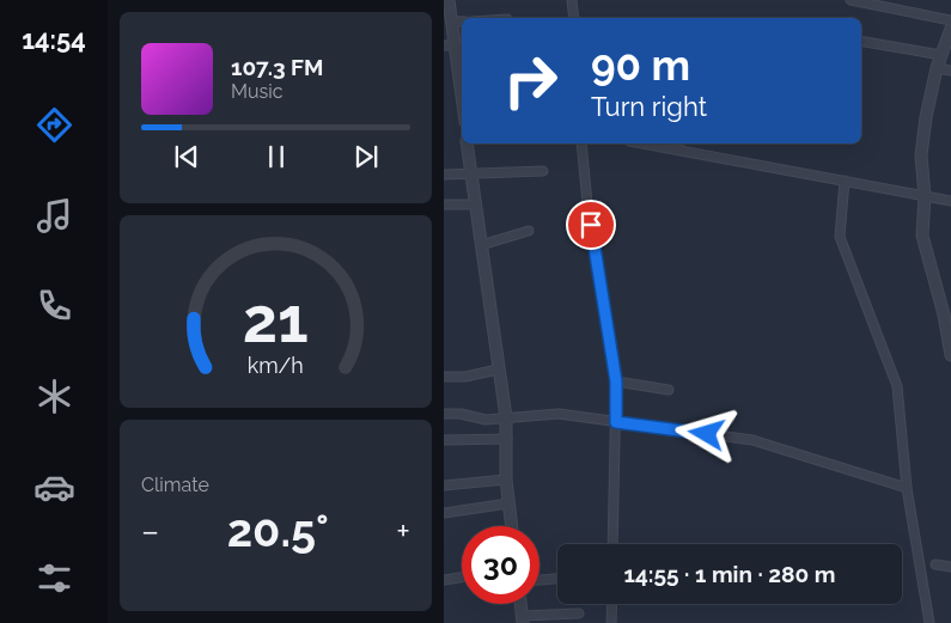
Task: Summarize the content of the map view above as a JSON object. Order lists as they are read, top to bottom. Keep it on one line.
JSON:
{"page":{"tabs":"14:54","turn":["90 m","Turn right"],"song":["107.3 FM","Music"],"tile":"Climate","heat":["−","20.5°","+"],"limit":"30","trip":"14:55 · 1 min · 280 m","gauge":["21","km/h"]}}
